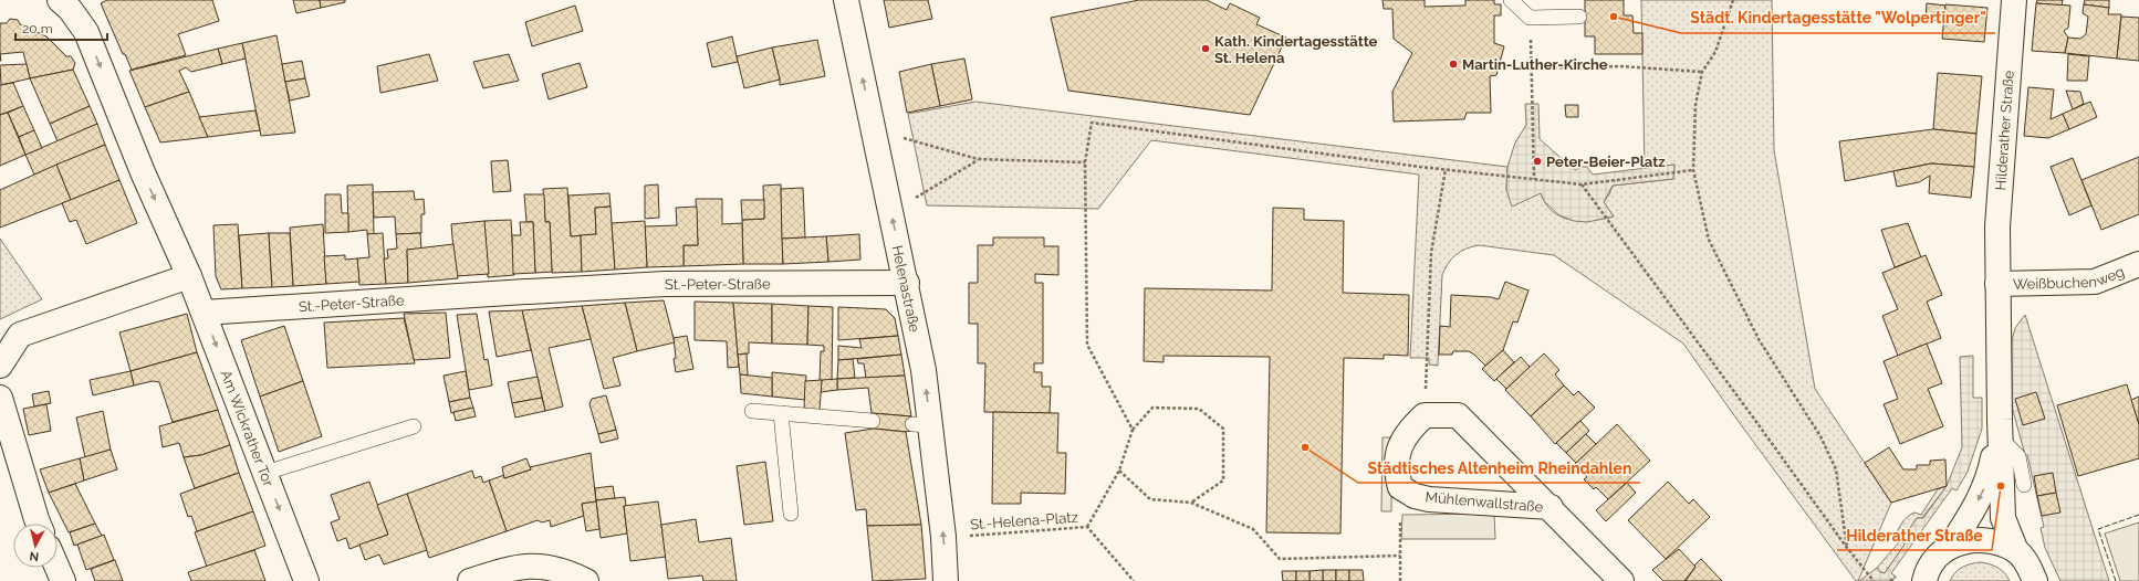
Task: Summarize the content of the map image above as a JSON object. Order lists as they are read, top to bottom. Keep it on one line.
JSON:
{"streets":{"street":["Hilderather Straße","Weißbuchenweg","St.-Peter-Straße","Helenastraße","Am Wickrather Tor","Mühlenwallstraße"],"path":["St.-Helena-Platz"]},"crossings":[["Hilderather Straße","Weißbuchenweg"],["St.-Peter-Straße","Helenastraße"],["St.-Peter-Straße","Am Wickrather Tor"],["Helenastraße","St.-Helena-Platz"]],"one_way":["Helenastraße","Am Wickrather Tor"],"places":["Städt. Kindertagesstätte \"Wolpertinger\"","Kath. Kindertagesstätte St. Helena","Martin-Luther-Kirche","Peter-Beier-Platz","Städtisches Altenheim Rheindahlen","Hilderather Straße"],"scale_bar":"20 m","north":"bottom"}
